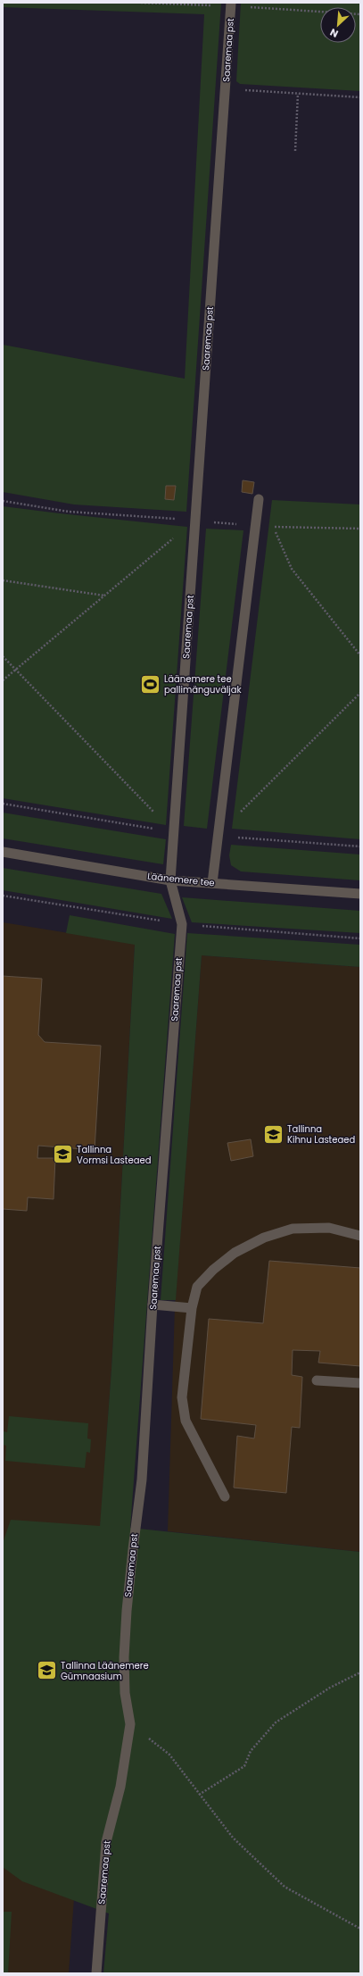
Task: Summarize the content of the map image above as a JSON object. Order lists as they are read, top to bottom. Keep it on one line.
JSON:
{"streets":{"street":["Saaremaa pst","Läänemere tee"]},"crossings":[["Saaremaa pst","Läänemere tee"]],"places":{"sports":["Läänemere tee pallimänguväljak"],"school or university":["Tallinna Kihnu Lasteaed","Tallinna Vormsi Lasteaed","Tallinna Läänemere Gümnaasium"]},"north":"bottom left"}
